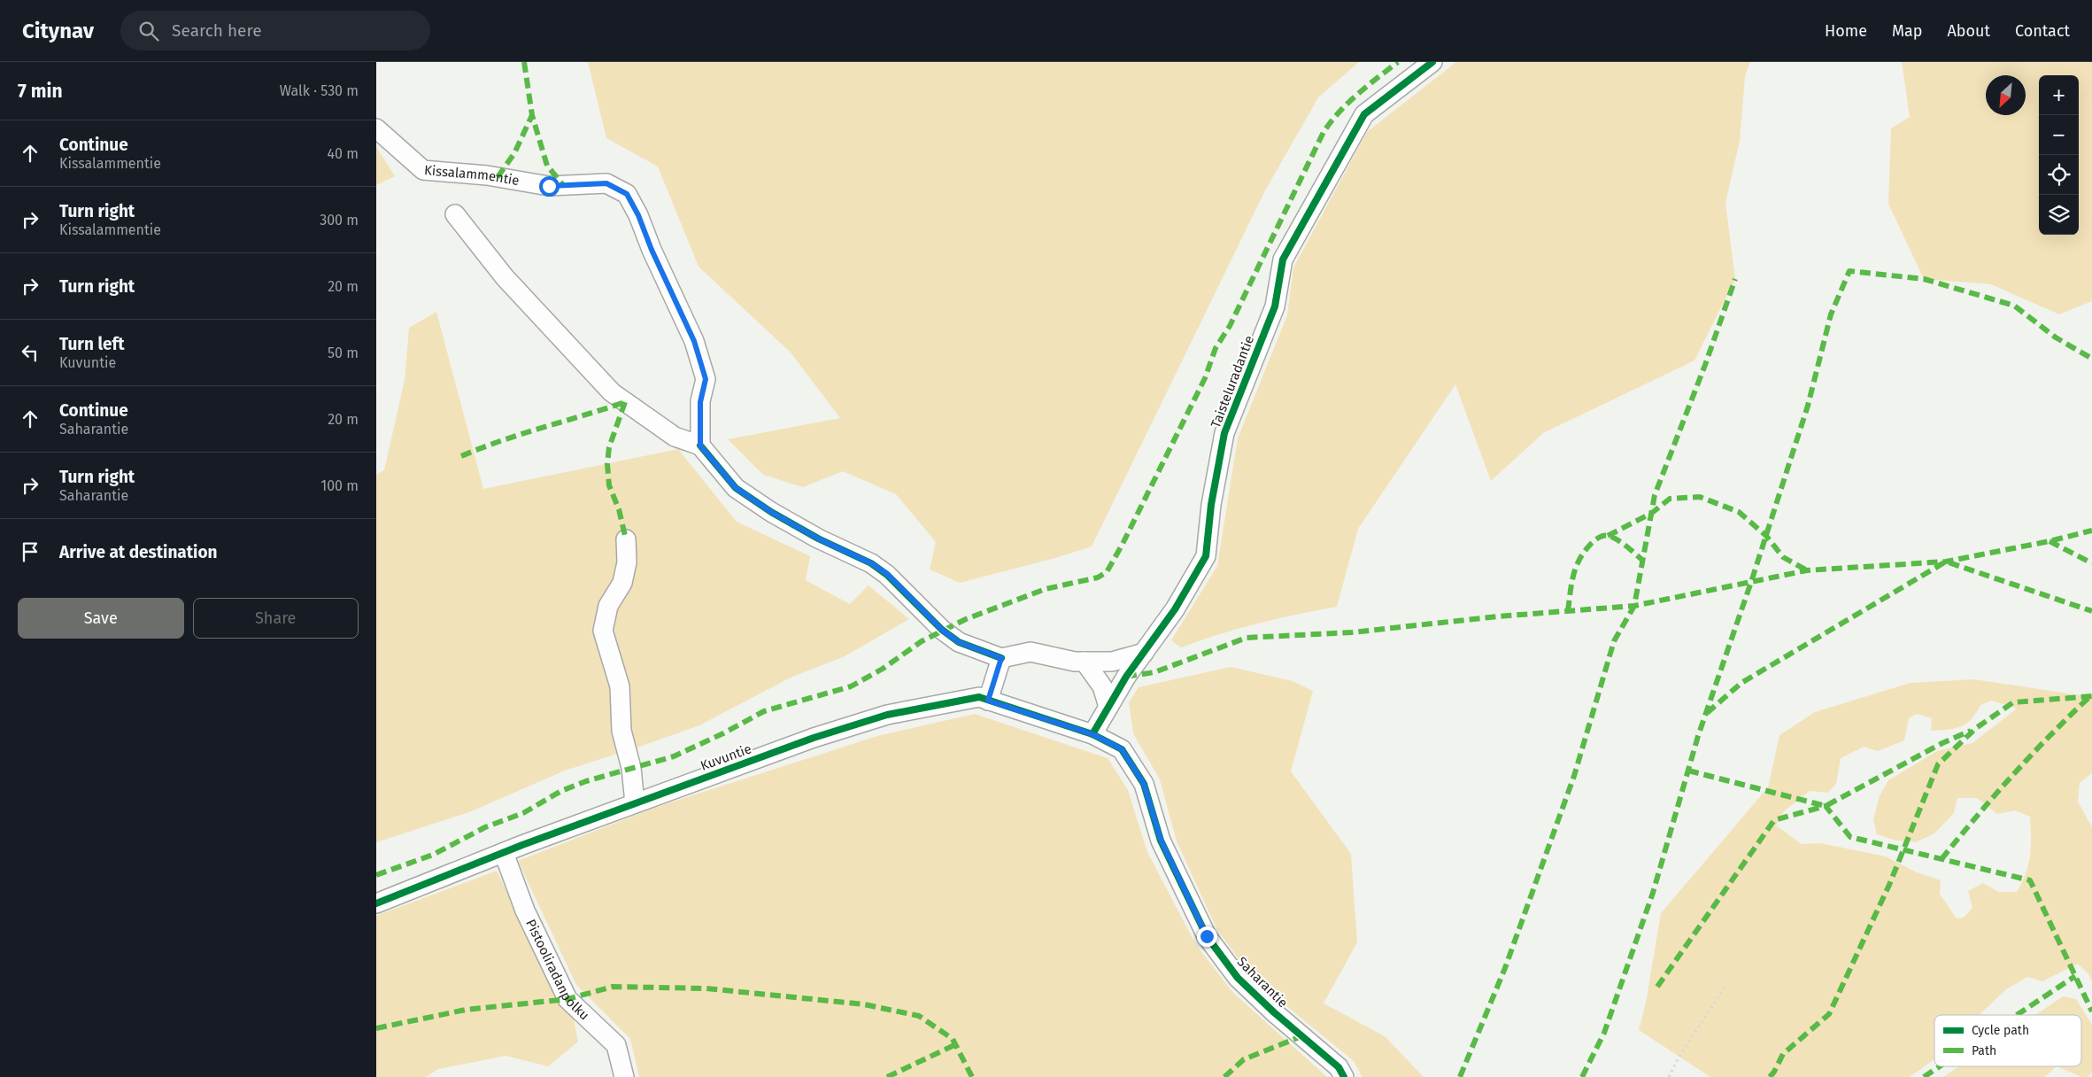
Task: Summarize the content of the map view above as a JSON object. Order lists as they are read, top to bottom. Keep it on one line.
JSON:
{"streets":{"street":["Kissalammentie","Taisteluradantie","Kuvuntie","Pistooliradanpolku","Saharantie"]},"crossings":[["Taisteluradantie","Kuvuntie"],["Taisteluradantie","Saharantie"],["Kuvuntie","Pistooliradanpolku"],["Kuvuntie","Saharantie"]],"legend":["Cycle path","Path"],"north":"bottom left","page":{"header":"Citynav","search":"Search here","nav":["Home","Map","About","Contact"],"heading":["7 min","Walk · 530 m"],"map_buttons":["+","−"],"list":[["Continue","Kissalammentie","40 m"],["Turn right","Kissalammentie","300 m"],["Turn right","20 m"],["Turn left","Kuvuntie","50 m"],["Continue","Saharantie","20 m"],["Turn right","Saharantie","100 m"],"Arrive at destination"],"buttons":["Save","Share"]}}
